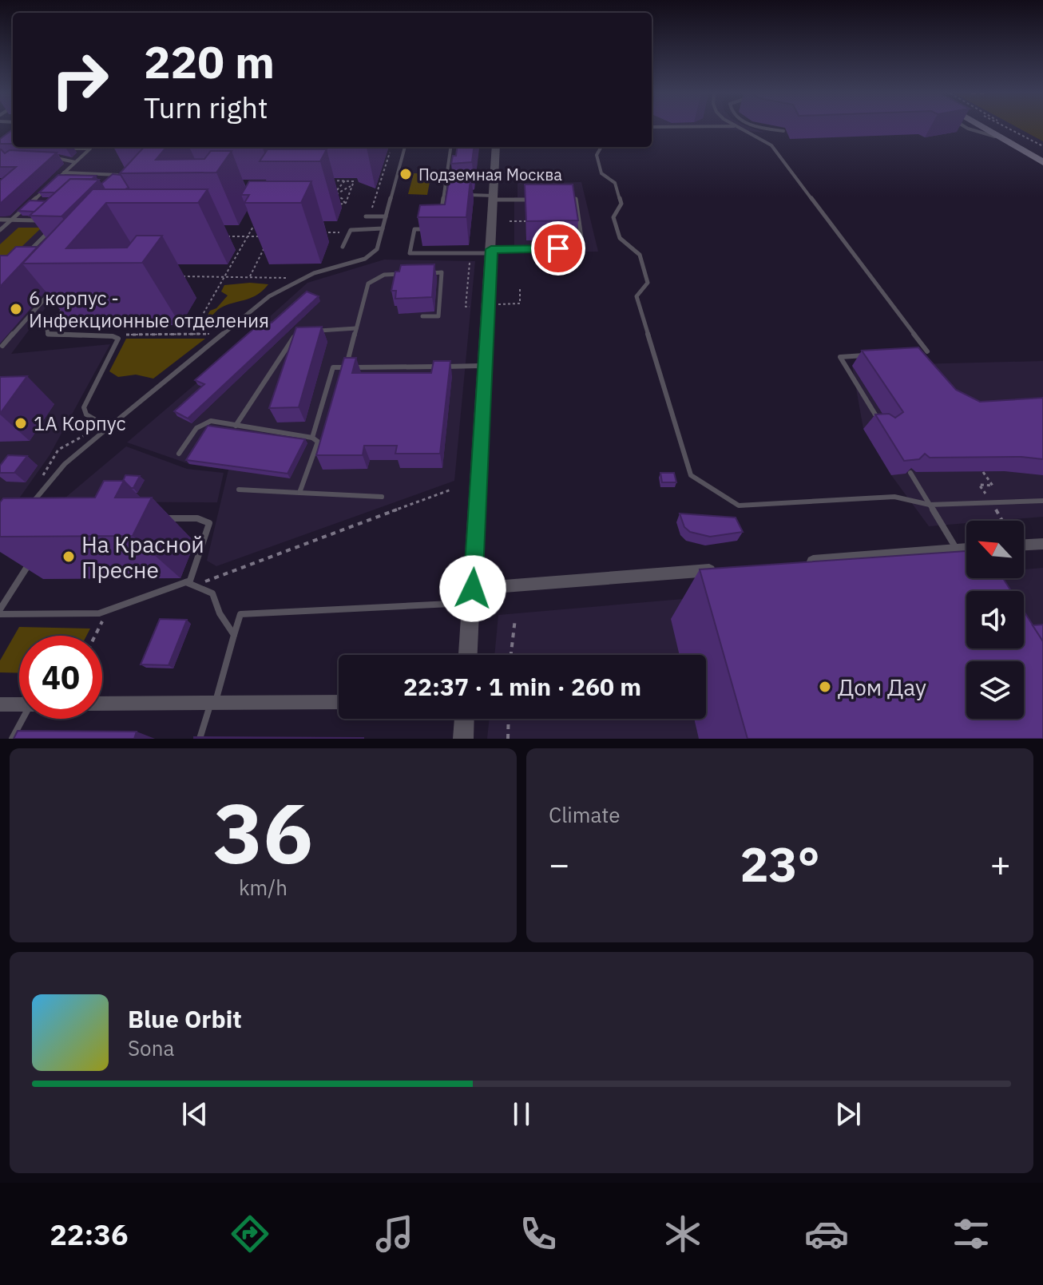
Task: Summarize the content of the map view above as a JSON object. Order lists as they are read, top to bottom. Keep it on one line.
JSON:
{"places":["Подземная Москва","6 корпус - Инфекционные отделения","1А Корпус","На Красной Пресне","Дом Дау"],"north":"top left","page":{"turn":["220 m","Turn right"],"limit":"40","trip":"22:37 · 1 min · 260 m","tile":[["36","km/h"],"Climate"],"heat":["−","23°","+"],"song":["Blue Orbit","Sona"],"tabs":"22:36"}}
